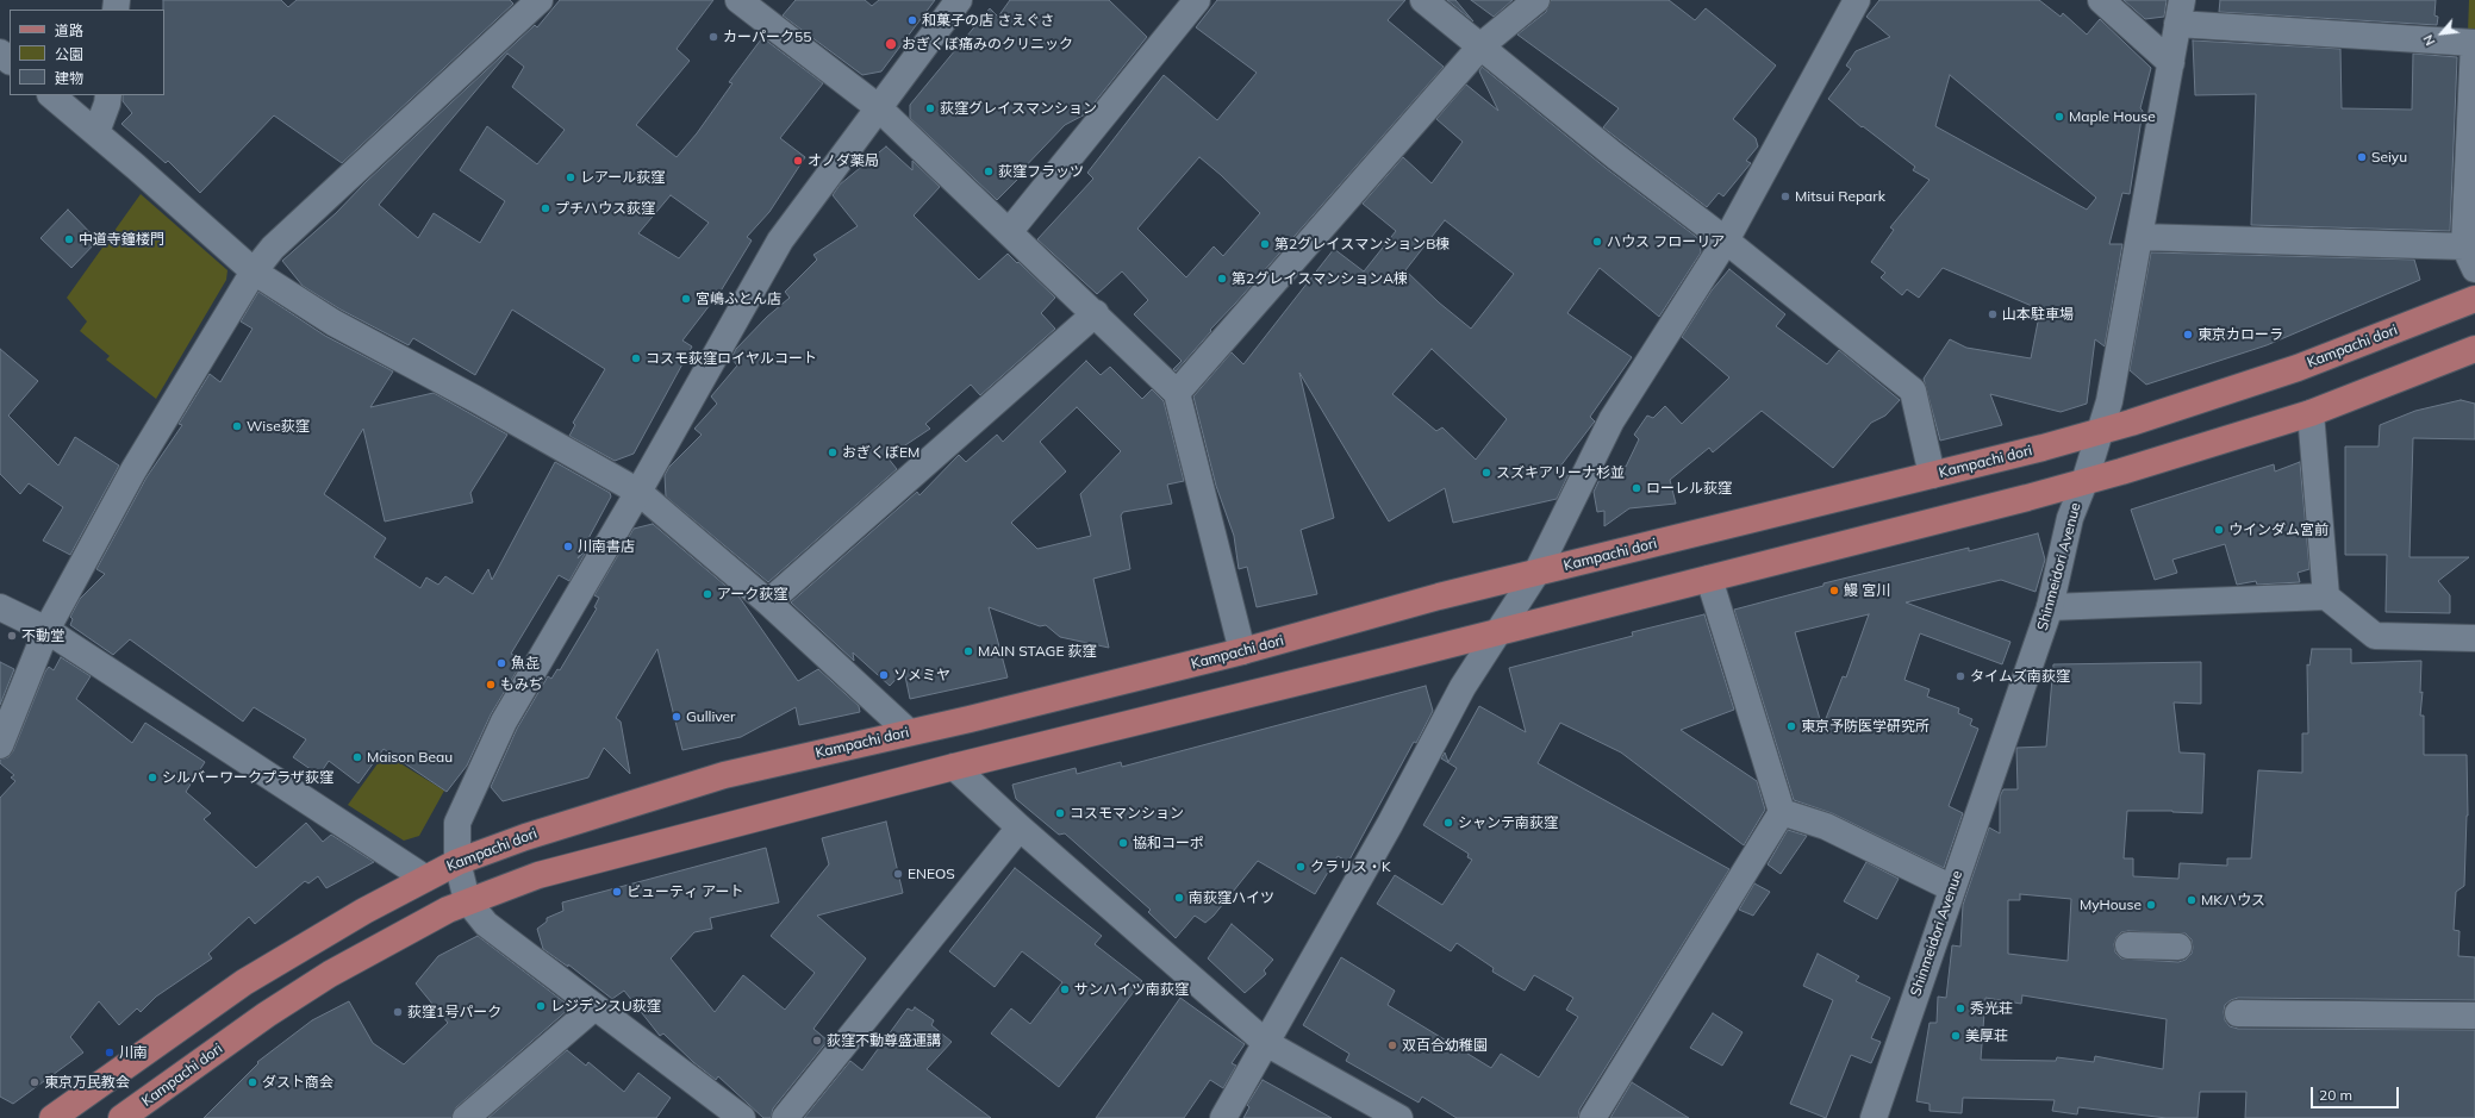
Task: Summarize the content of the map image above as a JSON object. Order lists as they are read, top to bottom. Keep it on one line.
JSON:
{"streets":{"main road":["Kampachi dori"],"street":["Shinmeidori Avenue"]},"crossings":[["Kampachi dori","Shinmeidori Avenue"]],"places":["和菓子の店 さえぐさ","カーパーク55","おぎくぼ痛みのクリニック","荻窪グレイスマンション","Maple House","Seiyu","オノダ薬局","荻窪フラッツ","レアール荻窪","Mitsui Repark","プチハウス荻窪","中道寺鐘楼門","ハウス フローリア","第2グレイスマンションB棟","第2グレイスマンションA棟","宮嶋ふとん店","山本駐車場","東京カローラ","コスモ荻窪ロイヤルコート","Wise荻窪","おぎくぼEM","スズキアリーナ杉並","ローレル荻窪","ウインダム宮前","川南書店","鰻 宮川","アーク荻窪","不動堂","MAIN STAGE 荻窪","魚㐂","ソメミヤ","タイムズ南荻窪","もみぢ","Gulliver","東京予防医学研究所","Maison Beau","シルバーワークプラザ荻窪","コスモマンション","シャンテ南荻窪","協和コーポ","クラリス・K","ENEOS","ビューティ アート","南荻窪ハイツ","MKハウス","MyHouse","サンハイツ南荻窪","レジデンスU荻窪","秀光荘","荻窪1号パーク","美厚荘","荻窪不動尊盛運講","双百合幼稚園","川南","東京万民教会","ダスト商会"],"legend":["道路","公園","建物"],"scale_bar":"20 m","north":"bottom left"}
